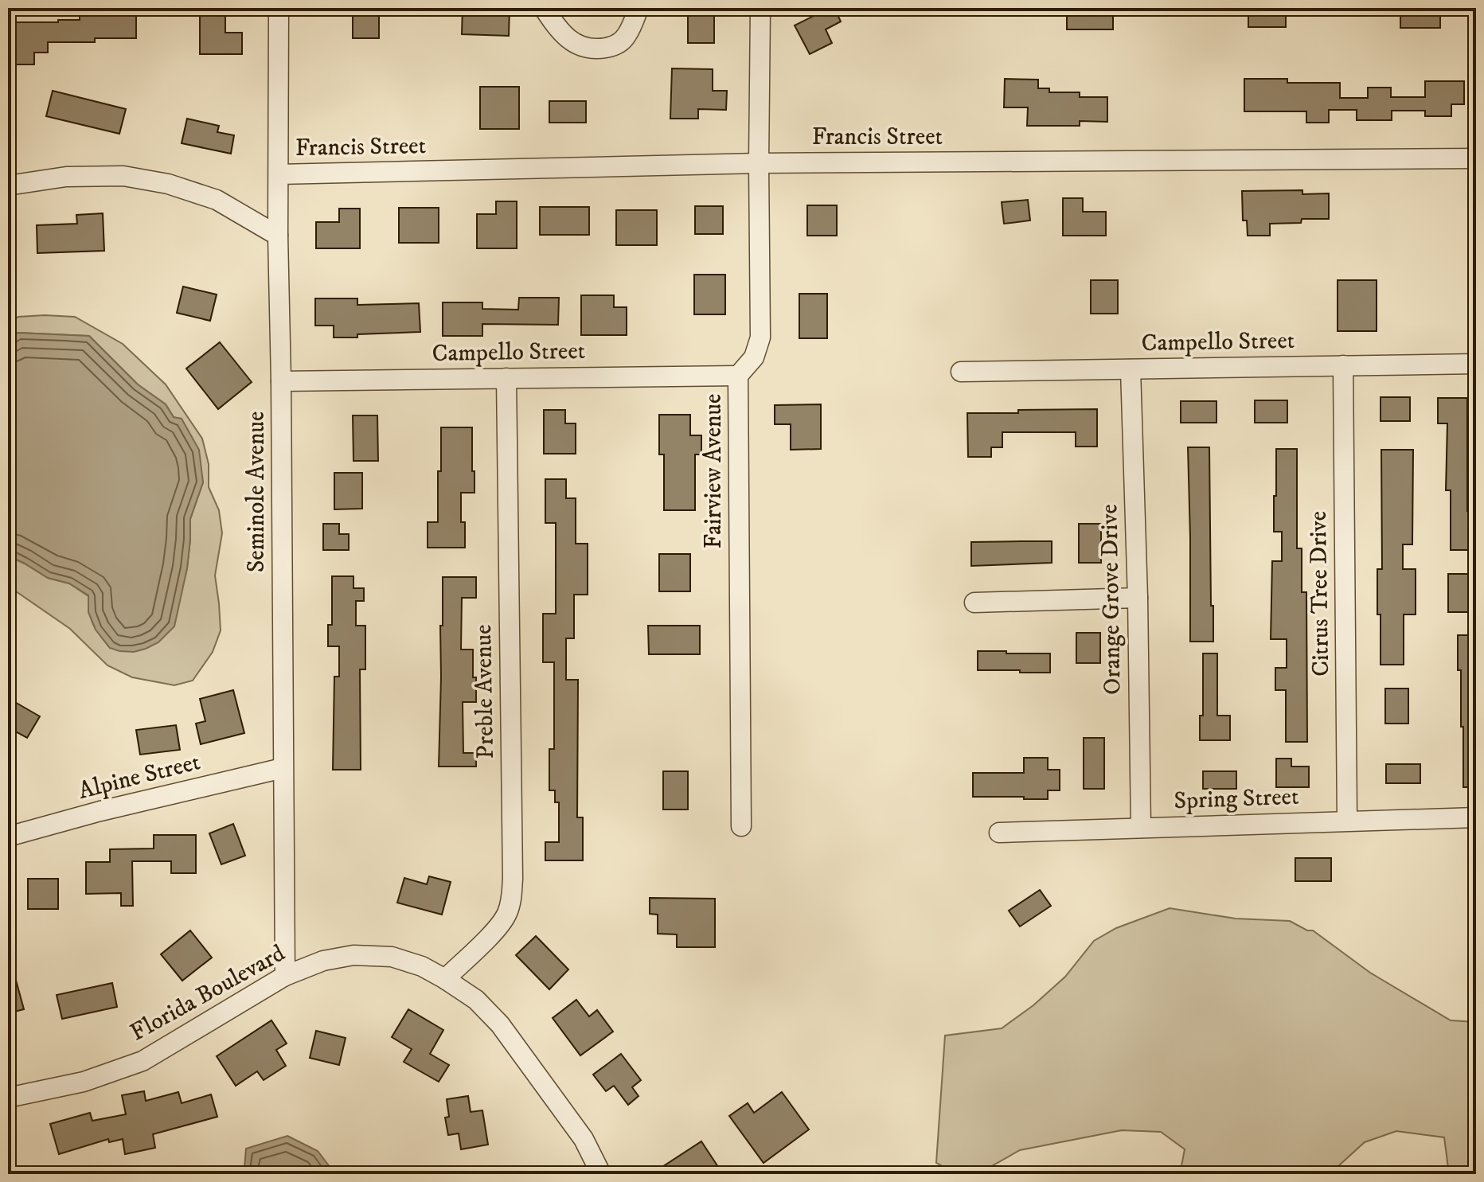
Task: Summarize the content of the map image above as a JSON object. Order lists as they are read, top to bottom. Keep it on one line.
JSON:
{"streets":{"street":["Francis Street","Campello Street","Fairview Avenue","Seminole Avenue","Citrus Tree Drive","Orange Grove Drive","Preble Avenue","Alpine Street","Spring Street","Florida Boulevard"]},"crossings":[["Francis Street","Fairview Avenue"],["Francis Street","Seminole Avenue"],["Campello Street","Fairview Avenue"],["Campello Street","Seminole Avenue"],["Campello Street","Citrus Tree Drive"],["Campello Street","Orange Grove Drive"],["Campello Street","Preble Avenue"],["Seminole Avenue","Alpine Street"],["Seminole Avenue","Florida Boulevard"],["Citrus Tree Drive","Spring Street"],["Orange Grove Drive","Spring Street"],["Preble Avenue","Florida Boulevard"]]}
